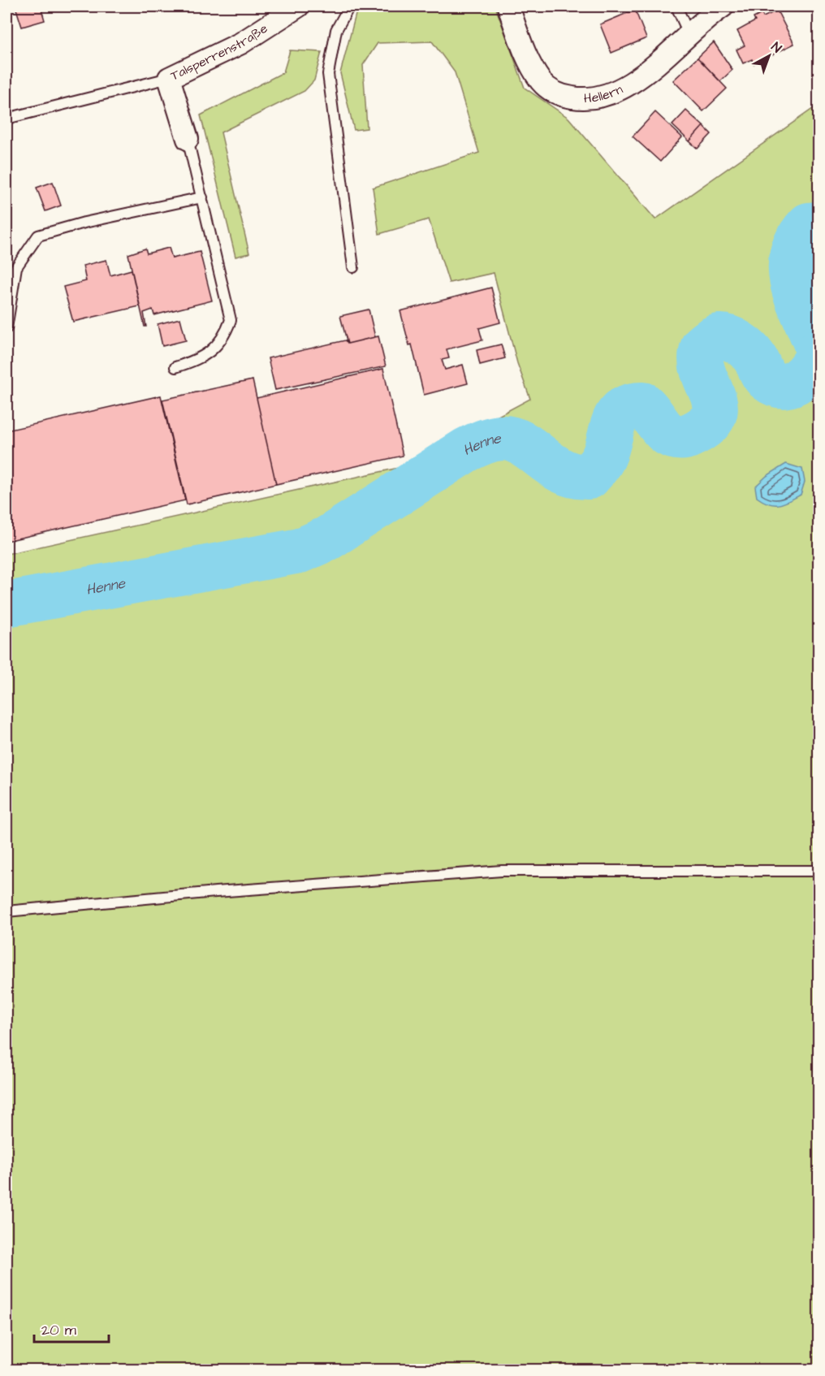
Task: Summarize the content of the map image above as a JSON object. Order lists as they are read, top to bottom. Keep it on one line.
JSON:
{"streets":{"street":["Talsperrenstraße","Hellern"]},"water":["Henne"],"scale_bar":"20 m","north":"top right"}
